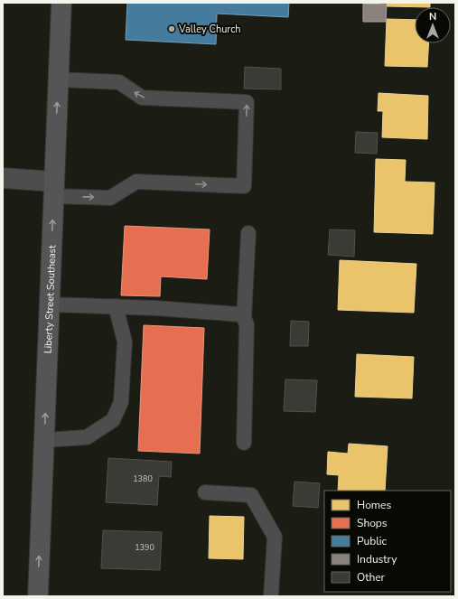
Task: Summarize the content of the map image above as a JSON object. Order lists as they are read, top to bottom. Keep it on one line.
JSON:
{"streets":{"main road":["Liberty Street Southeast"]},"one_way":["Liberty Street Southeast"],"places":["Valley Church"],"house_numbers":["1380","1390"],"legend":["Homes","Shops","Public","Industry","Other"],"north":"top"}
